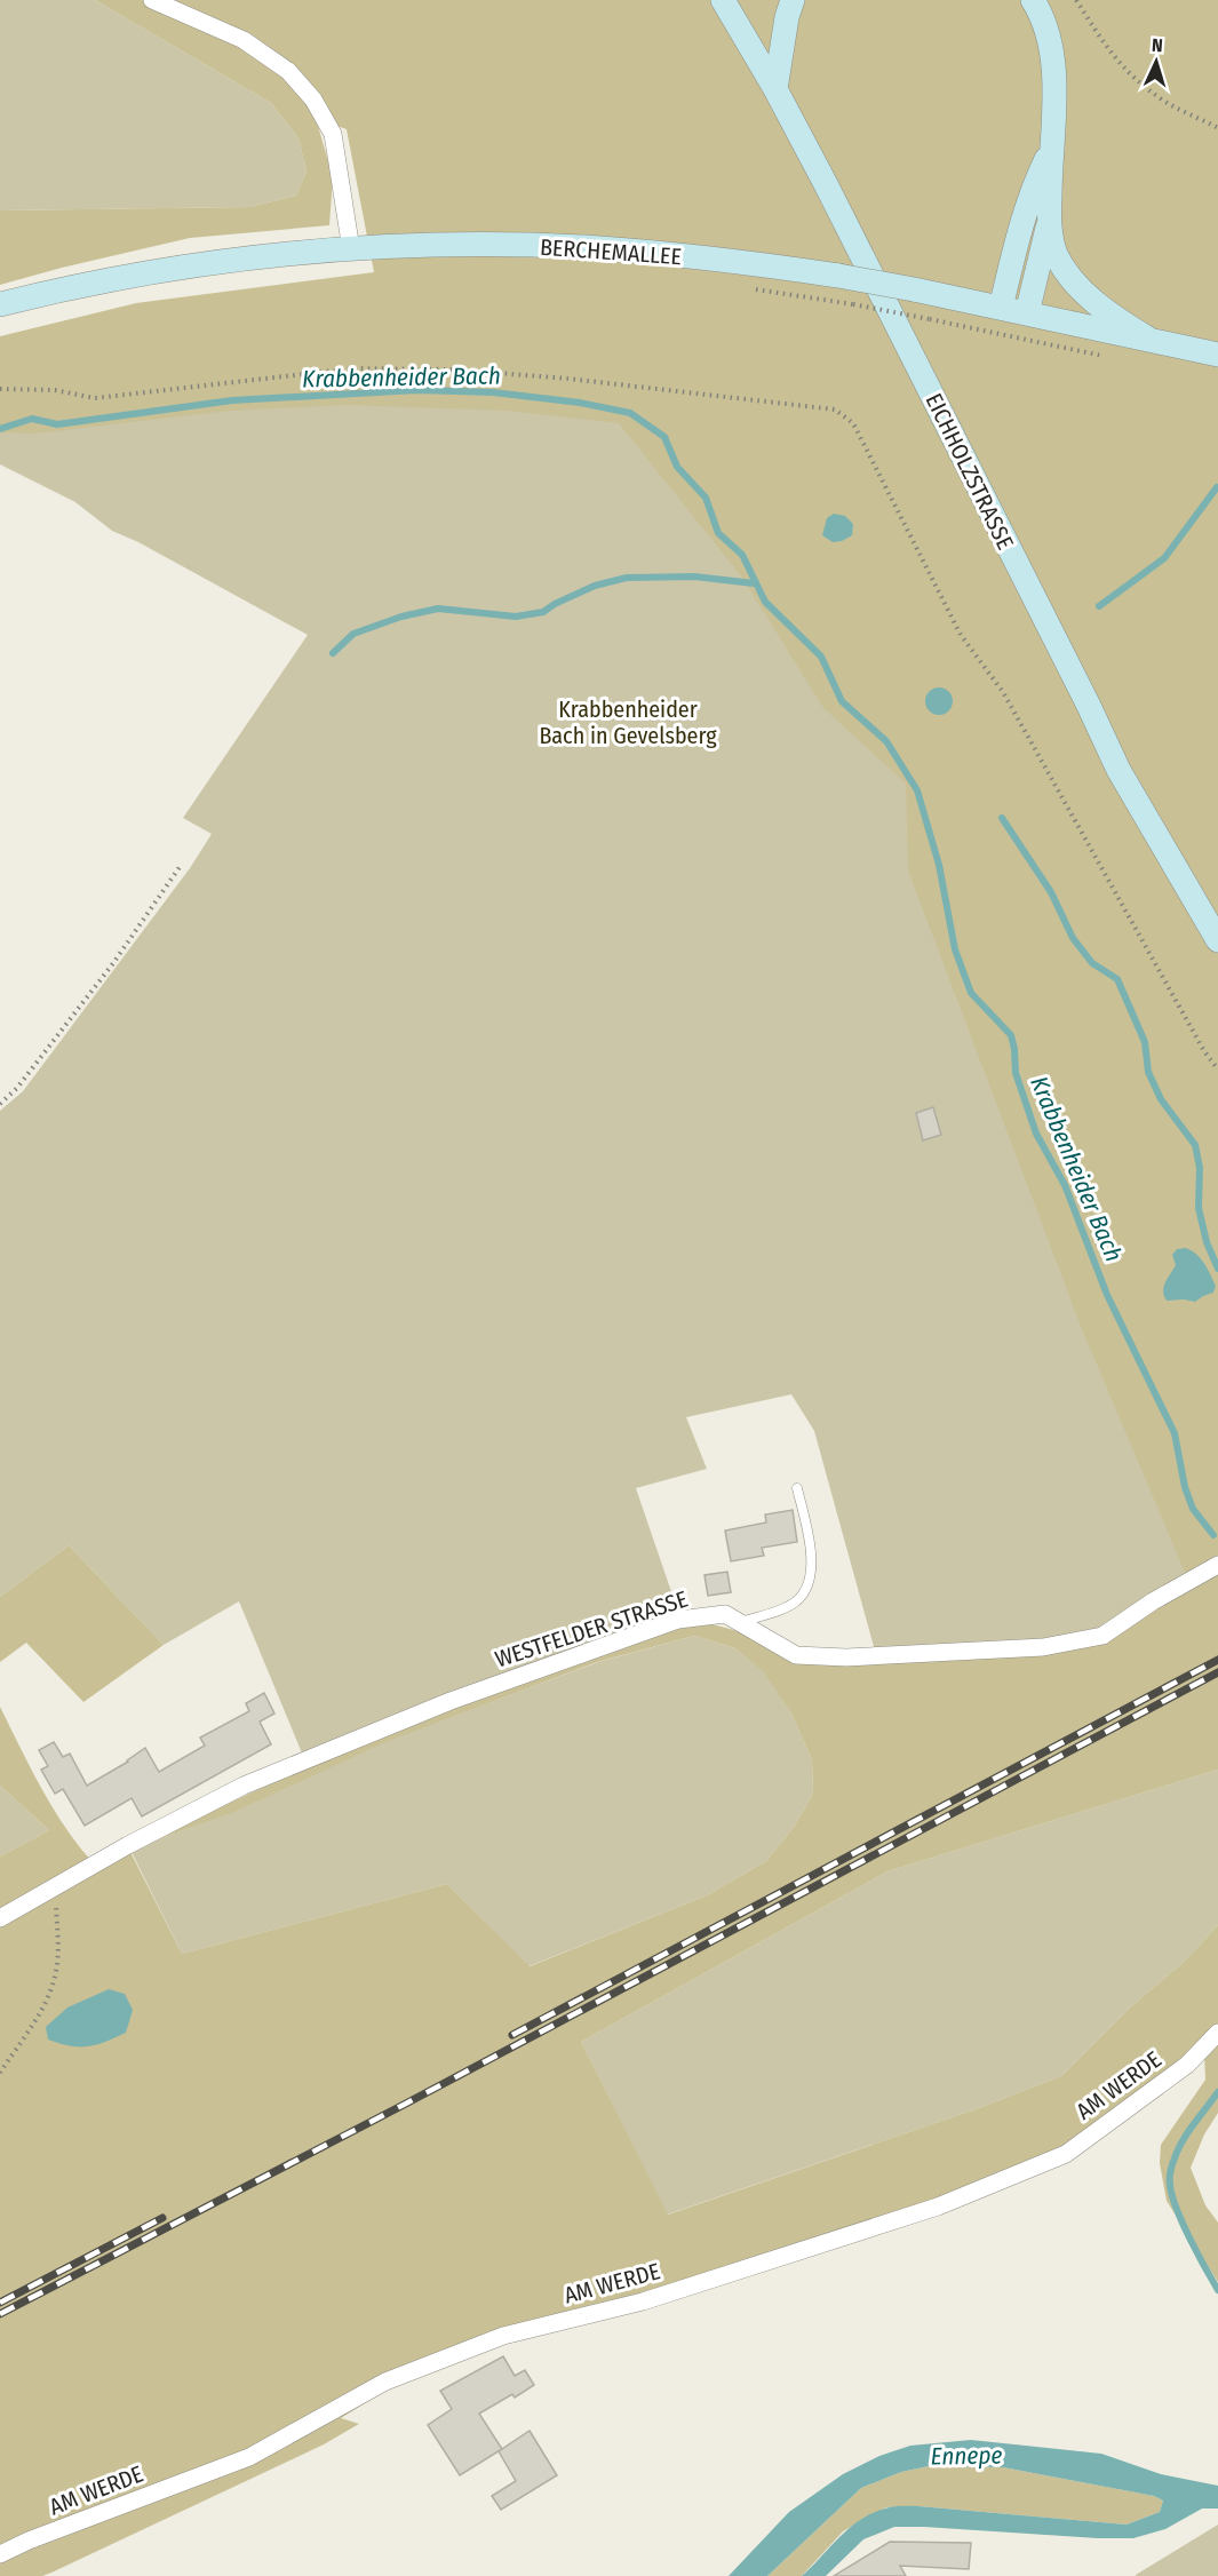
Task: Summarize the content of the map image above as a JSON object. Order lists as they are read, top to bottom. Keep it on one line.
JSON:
{"streets":{"main road":["BERCHEMALLEE","EICHHOLZSTRASSE"],"street":["WESTFELDER STRASSE","AM WERDE"]},"water":["Krabbenheider Bach","Ennepe"],"parks":["Krabbenheider Bach in Gevelsberg"],"north":"top"}
